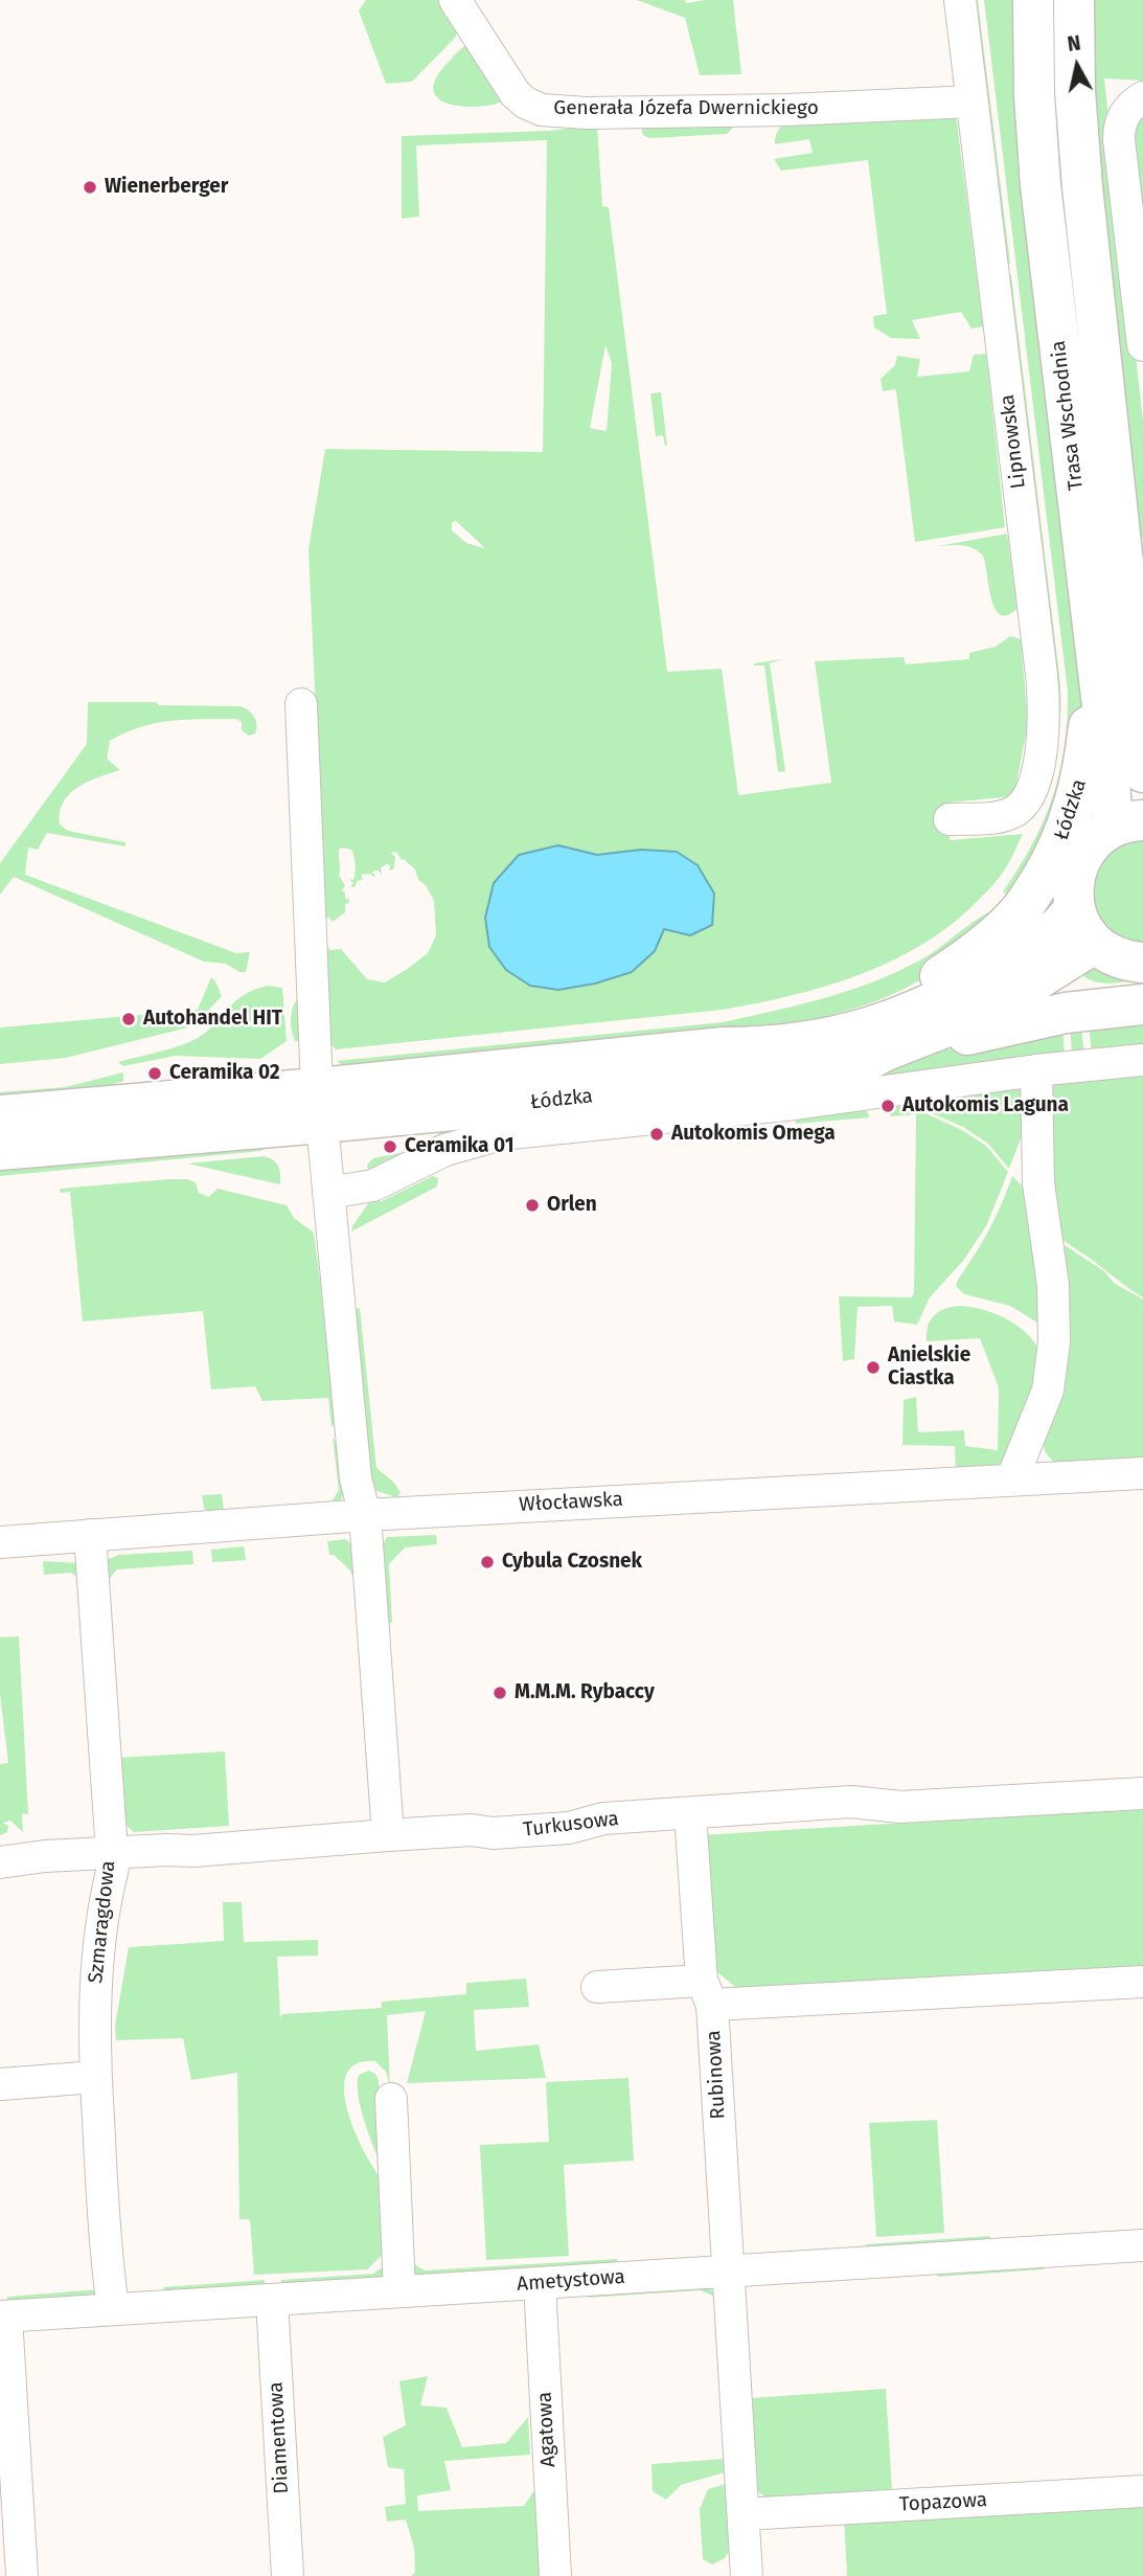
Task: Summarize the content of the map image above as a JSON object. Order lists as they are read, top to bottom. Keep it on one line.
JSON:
{"streets":{"main road":["Trasa Wschodnia","Łódzka"],"street":["Generała Józefa Dwernickiego","Lipnowska","Włocławska","Turkusowa","Szmaragdowa","Rubinowa","Ametystowa","Agatowa","Diamentowa","Topazowa"]},"crossings":[["Generała Józefa Dwernickiego","Lipnowska"],["Trasa Wschodnia","Łódzka"],["Włocławska","Szmaragdowa"],["Turkusowa","Szmaragdowa"],["Szmaragdowa","Ametystowa"],["Rubinowa","Ametystowa"],["Rubinowa","Topazowa"],["Ametystowa","Agatowa"],["Ametystowa","Diamentowa"]],"places":["Wienerberger","Autohandel HIT","Ceramika 02","Autokomis Laguna","Autokomis Omega","Ceramika 01","Orlen","Anielskie Ciastka","Cybula Czosnek","M.M.M. Rybaccy"],"north":"top"}
